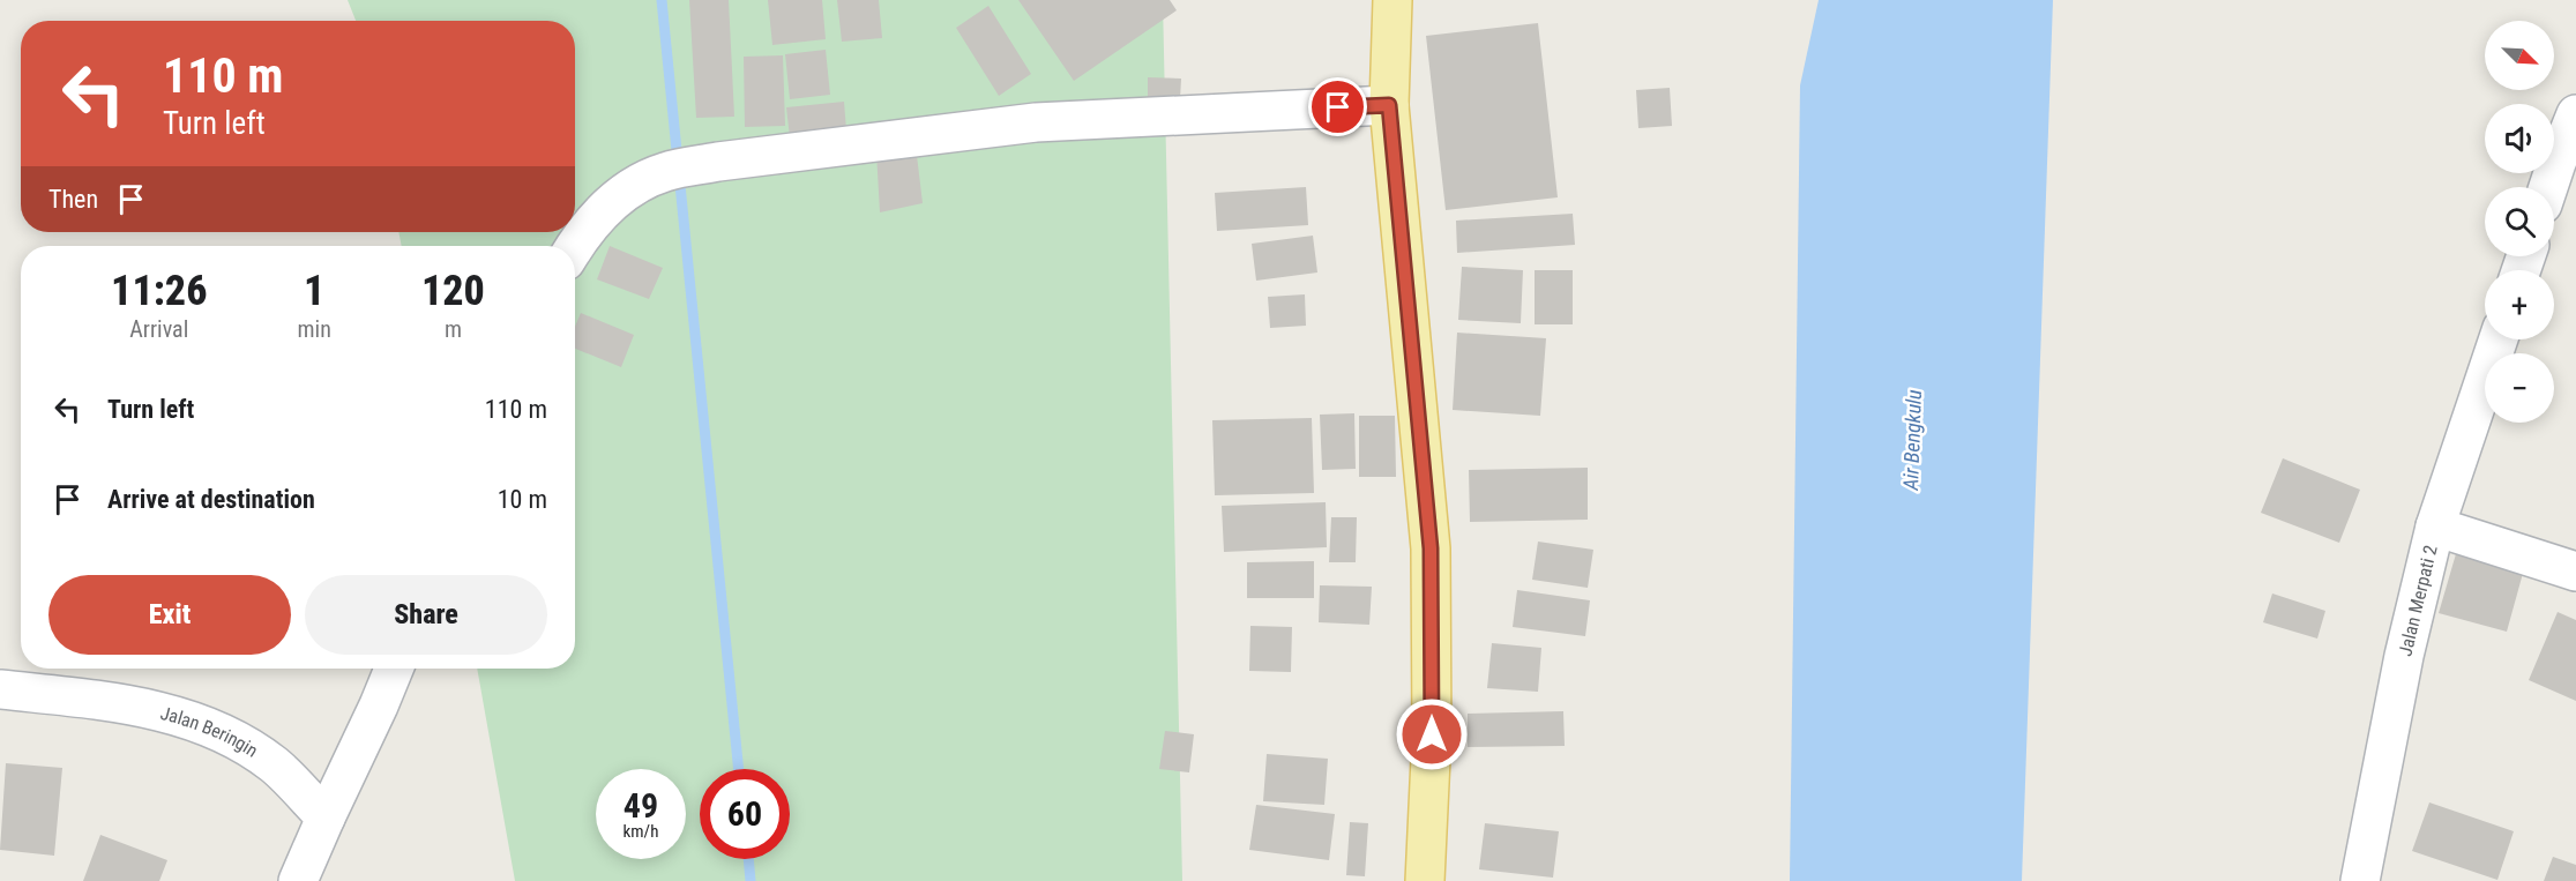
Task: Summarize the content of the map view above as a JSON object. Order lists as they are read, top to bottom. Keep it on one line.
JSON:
{"streets":{"street":["Jalan Merpati 2","Jalan Beringin"]},"water":["Air Bengkulu"],"north":"bottom right","page":{"map_buttons":["+","−"],"turn":["110 m","Turn left"],"then":"Then","eta":["11:26","Arrival","1","min","120","m"],"list":[{"name":"Turn left","value":"110 m"},{"name":"Arrive at destination","value":"10 m"}],"buttons":["Exit","Share"],"speed":"49 km/h","limit":"60"}}
